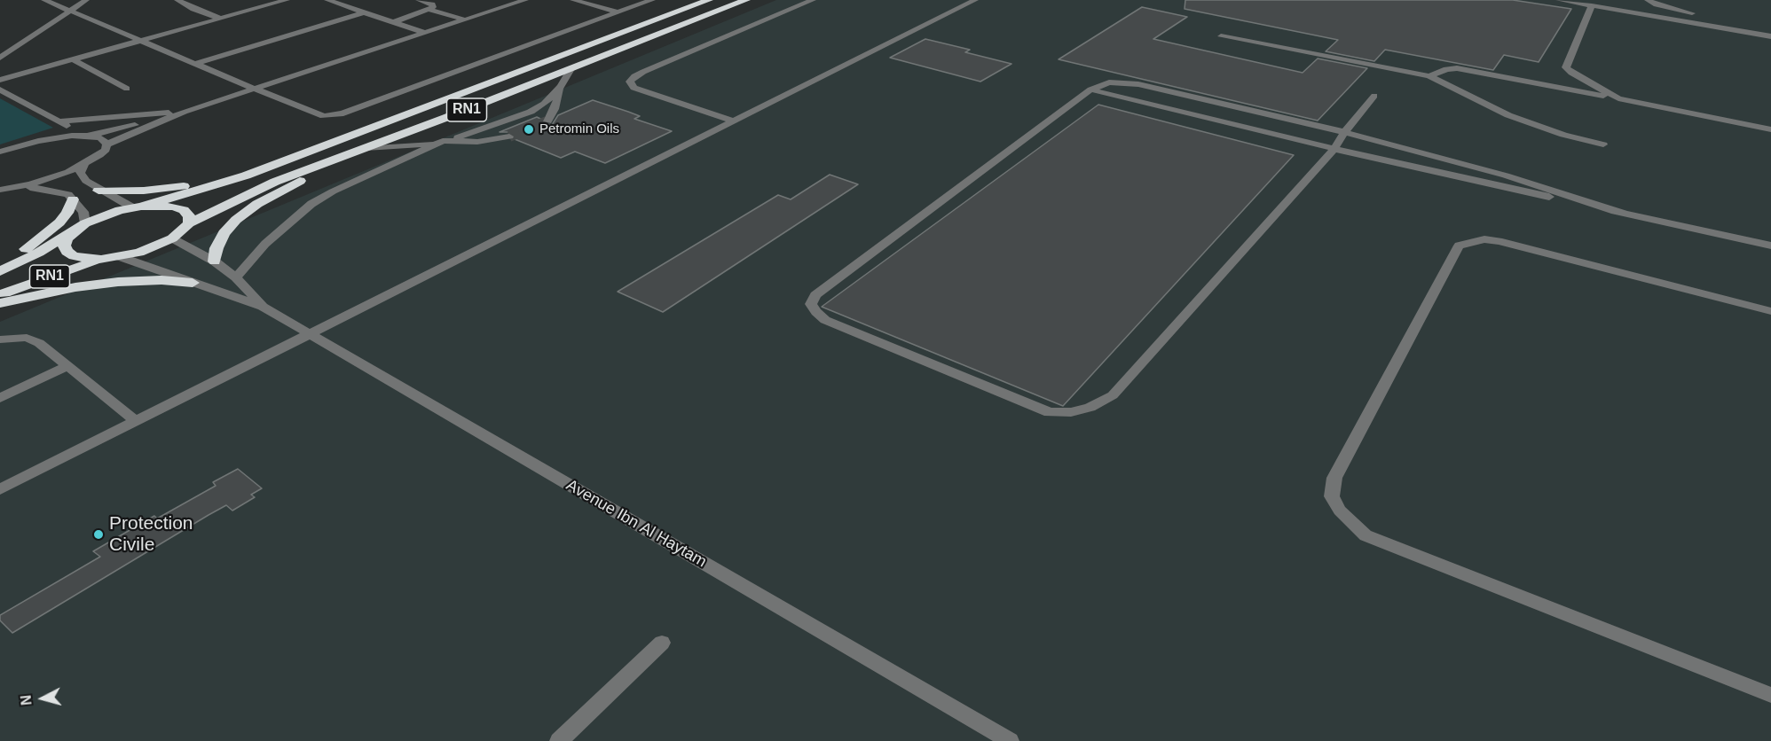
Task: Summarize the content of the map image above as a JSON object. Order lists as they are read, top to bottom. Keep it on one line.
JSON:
{"streets":{"highway":["RN1"],"street":["Avenue Ibn Al Haytam"]},"crossings":[["RN1","Avenue Ibn Al Haytam"]],"places":["Petromin Oils","Protection Civile"],"north":"left"}
